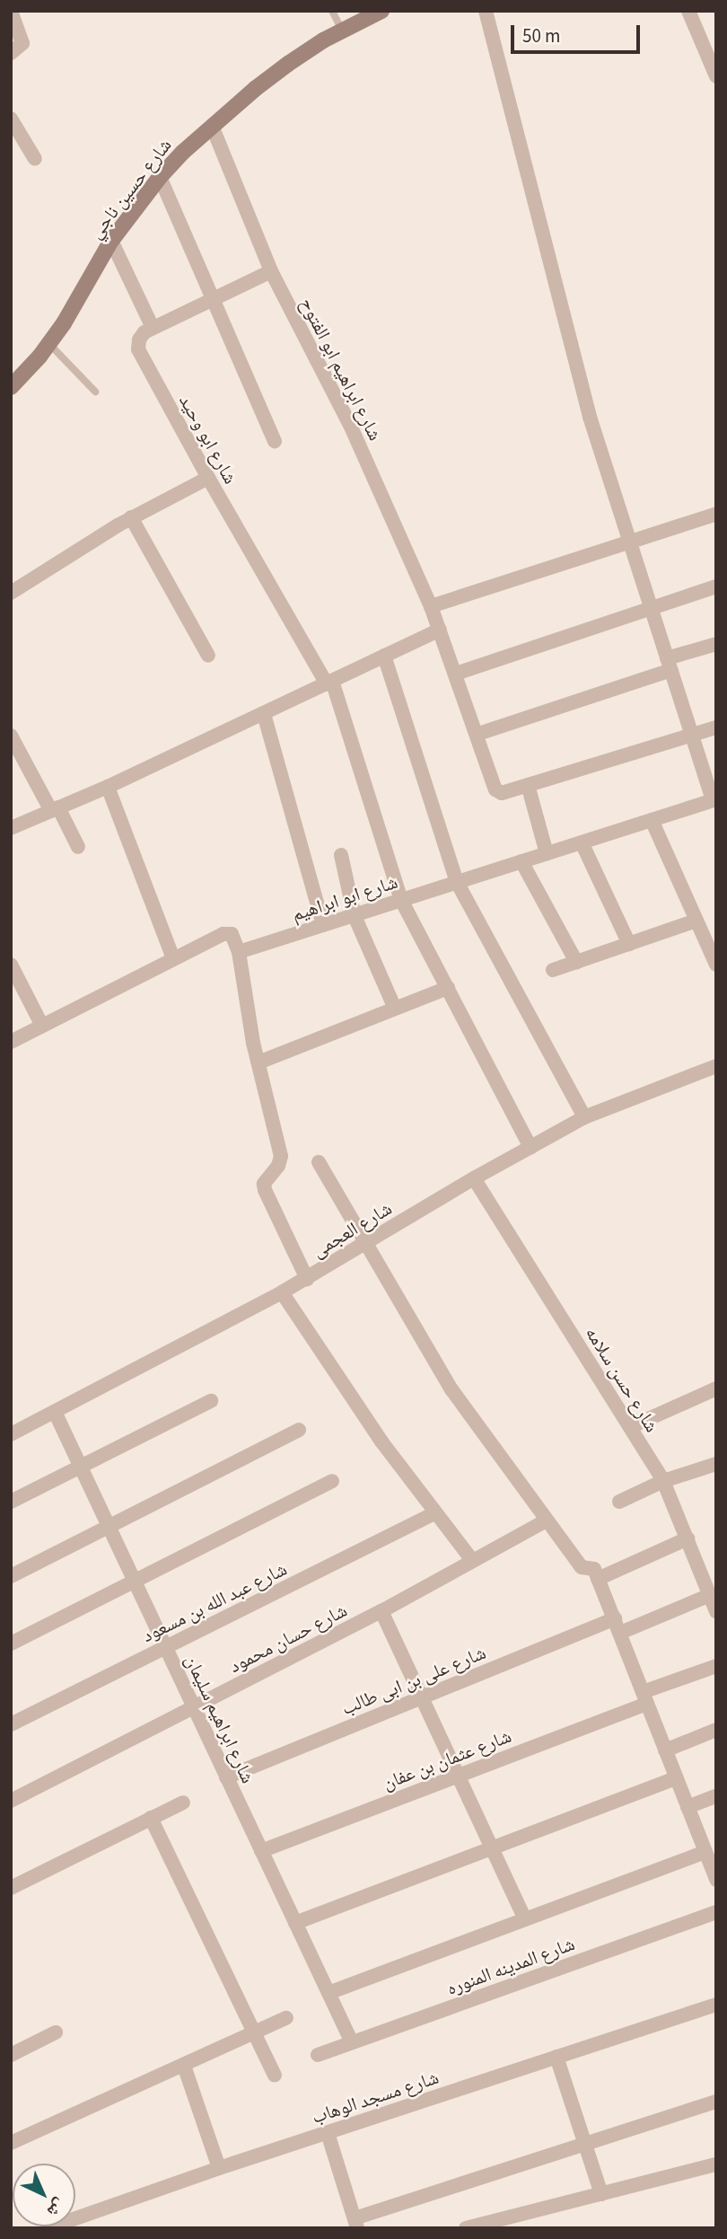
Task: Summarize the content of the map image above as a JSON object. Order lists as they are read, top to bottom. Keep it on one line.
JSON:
{"streets":{"street":["شارع حسين ناجي","شارع ابراهيم ابو الفتوح","شارع ابو وحيد","شارع ابو ابراهيم","شارع العجمى","شارع حسن سلامه","شارع عبد الله بن مسعود","شارع حسان محمود","شارع على بن ابى طالب","شارع ابراهيم سليمان","شارع عثمان بن عفان","شارع المدينه المنوره","شارع مسجد الوهاب"]},"crossings":[["شارع حسين ناجي","شارع ابراهيم ابو الفتوح"],["شارع ابو وحيد","شارع ابو ابراهيم"],["شارع ابو وحيد","شارع العجمى"],["شارع العجمى","شارع حسن سلامه"],["شارع العجمى","شارع ابراهيم سليمان"],["شارع حسن سلامه","شارع على بن ابى طالب"],["شارع عبد الله بن مسعود","شارع ابراهيم سليمان"],["شارع حسان محمود","شارع ابراهيم سليمان"],["شارع على بن ابى طالب","شارع ابراهيم سليمان"],["شارع ابراهيم سليمان","شارع عثمان بن عفان"],["شارع ابراهيم سليمان","شارع المدينه المنوره"]],"scale_bar":"50 m","north":"bottom right"}
